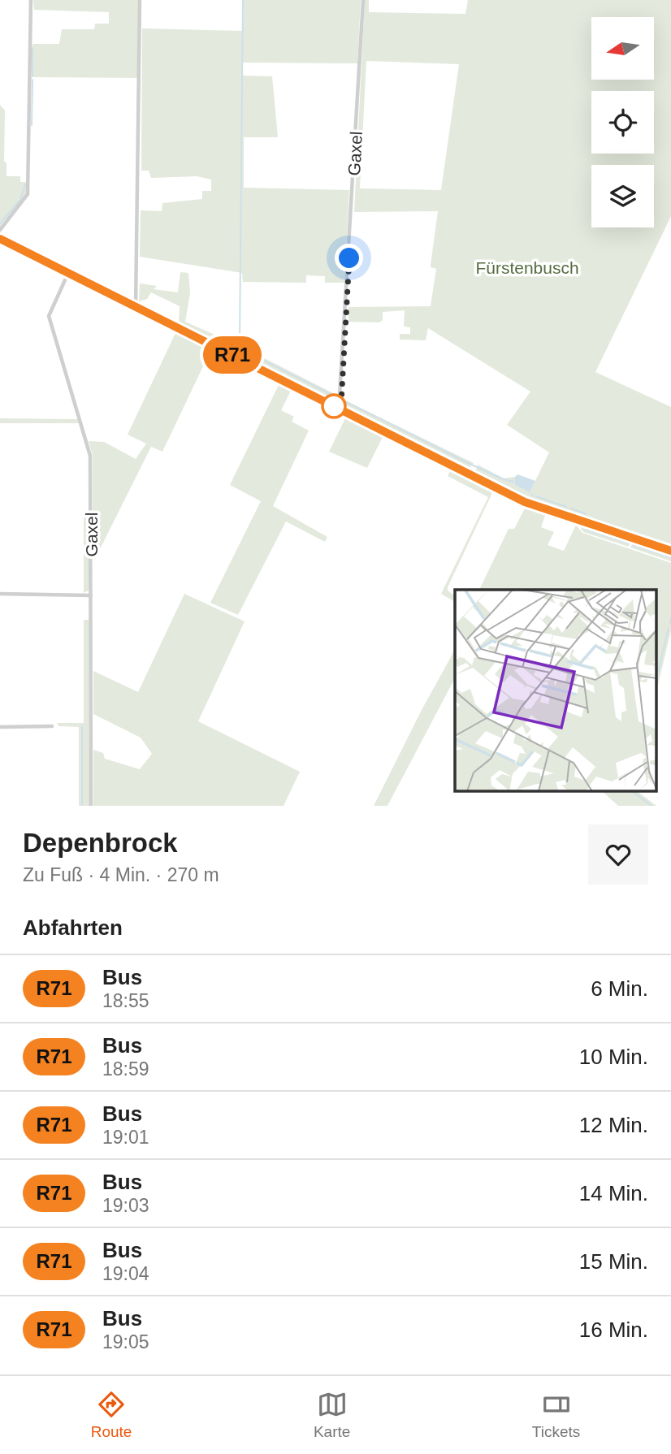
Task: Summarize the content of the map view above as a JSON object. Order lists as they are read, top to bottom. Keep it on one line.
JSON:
{"streets":{"street":["Gaxel"]},"parks":["Fürstenbusch"],"lines":["bus line R71"],"north":"left","page":{"on_map":"R71","heading":[["Depenbrock","Zu Fuß · 4 Min. · 270 m"],"Abfahrten"],"list":[{"mark":"R71","name":"Bus","note":"18:55","value":"6 Min."},{"mark":"R71","name":"Bus","note":"18:59","value":"10 Min."},{"mark":"R71","name":"Bus","note":"19:01","value":"12 Min."},{"mark":"R71","name":"Bus","note":"19:03","value":"14 Min."},{"mark":"R71","name":"Bus","note":"19:04","value":"15 Min."},{"mark":"R71","name":"Bus","note":"19:05","value":"16 Min."}],"tabs":["Route","Karte","Tickets"]}}
